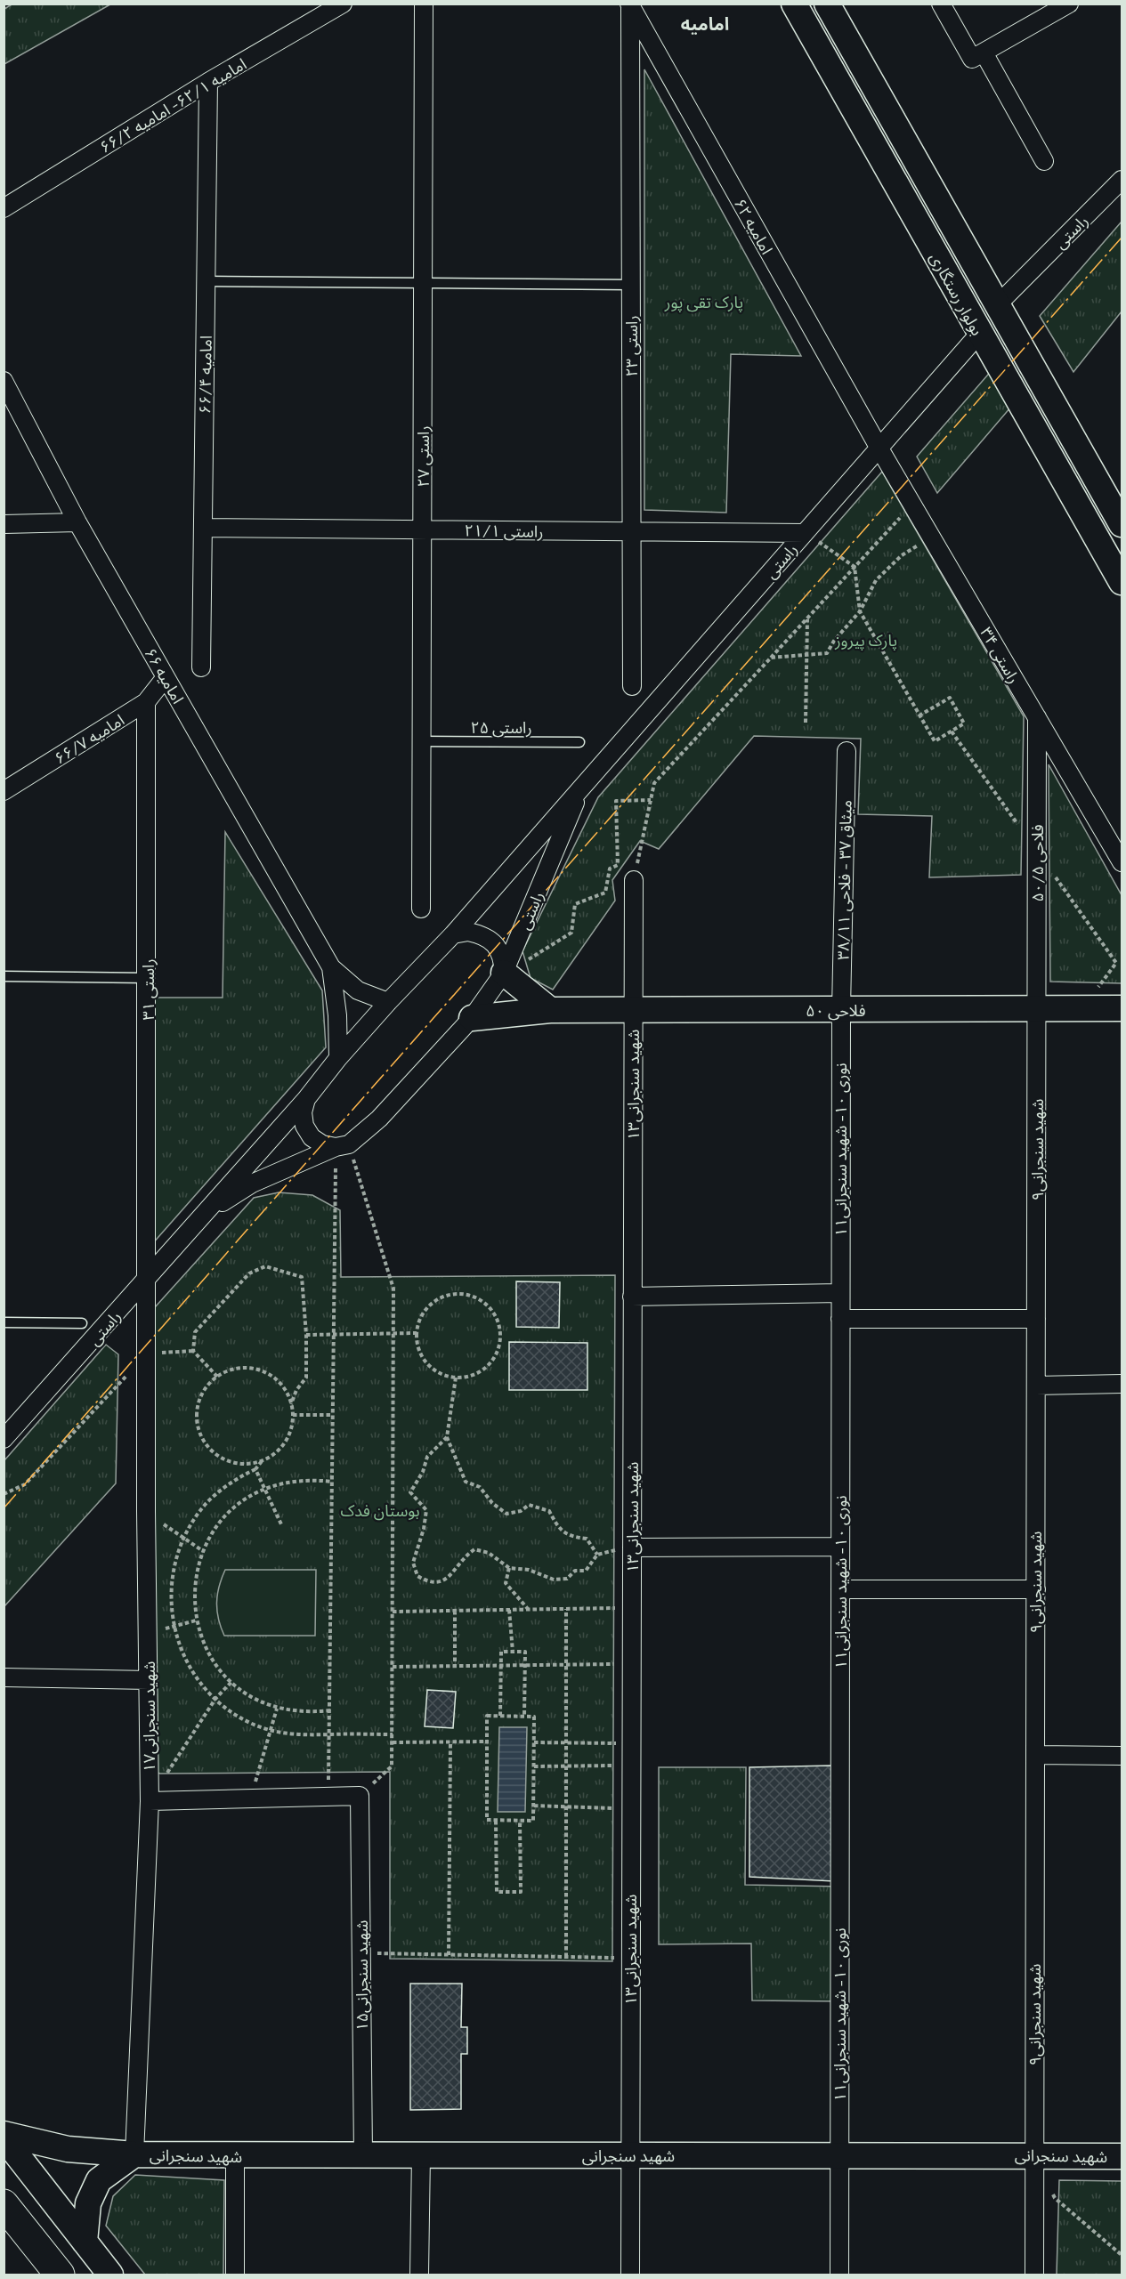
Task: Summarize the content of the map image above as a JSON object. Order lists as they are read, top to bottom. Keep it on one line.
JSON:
{"streets":{"street":["امامیه ۶۲/۱- امامیه ۶۶/۲","امامیه ۶۲","راستی","بولوار رستگاری","راستی ۲۳","امامیه ۶۶/۴","راستی ۲۷","راستی ۲۱/۱","راستی ۳۴","امامیه ۶۶","امامیه ۶۶/۷","فلاحی ۵۰/۵","میثاق ۳۷ - فلاحی ۳۸/۱۱","راستی ۳۱","فلاحی ۵۰","شهید سنجرانی۱۳","نوری ۱۰- شهید سنجرانی۱۱","شهید سنجرانی۹","شهید سنجرانی۱۷","شهید سنجرانی۱۵","شهید سنجرانی"],"lane":["راستی ۲۵"]},"crossings":[["امامیه ۶۲/۱- امامیه ۶۶/۲","امامیه ۶۶/۴"],["امامیه ۶۲","راستی"],["امامیه ۶۲","راستی ۲۳"],["امامیه ۶۲","راستی ۳۴"],["راستی","بولوار رستگاری"],["راستی","راستی ۲۱/۱"],["راستی","راستی ۳۴"],["راستی","راستی ۳۱"],["راستی","فلاحی ۵۰"],["راستی","شهید سنجرانی۱۷"],["راستی ۲۳","راستی ۲۱/۱"],["امامیه ۶۶/۴","راستی ۲۱/۱"],["راستی ۲۷","راستی ۲۱/۱"],["راستی ۲۷","راستی ۲۵"],["راستی ۳۴","فلاحی ۵۰/۵"],["امامیه ۶۶","امامیه ۶۶/۷"],["امامیه ۶۶/۷","راستی ۳۱"],["فلاحی ۵۰/۵","فلاحی ۵۰"],["فلاحی ۵۰/۵","شهید سنجرانی۹"],["میثاق ۳۷ - فلاحی ۳۸/۱۱","فلاحی ۵۰"],["میثاق ۳۷ - فلاحی ۳۸/۱۱","نوری ۱۰- شهید سنجرانی۱۱"],["راستی ۳۱","شهید سنجرانی۱۷"],["فلاحی ۵۰","شهید سنجرانی۱۳"],["فلاحی ۵۰","نوری ۱۰- شهید سنجرانی۱۱"],["فلاحی ۵۰","شهید سنجرانی۹"],["شهید سنجرانی۱۳","شهید سنجرانی"],["نوری ۱۰- شهید سنجرانی۱۱","شهید سنجرانی"],["شهید سنجرانی۹","شهید سنجرانی"],["شهید سنجرانی۱۷","شهید سنجرانی"],["شهید سنجرانی۱۵","شهید سنجرانی"]],"districts":["امامیه"],"parks":["پارک تقی پور","پارک پیروز","بوستان فدک"]}
